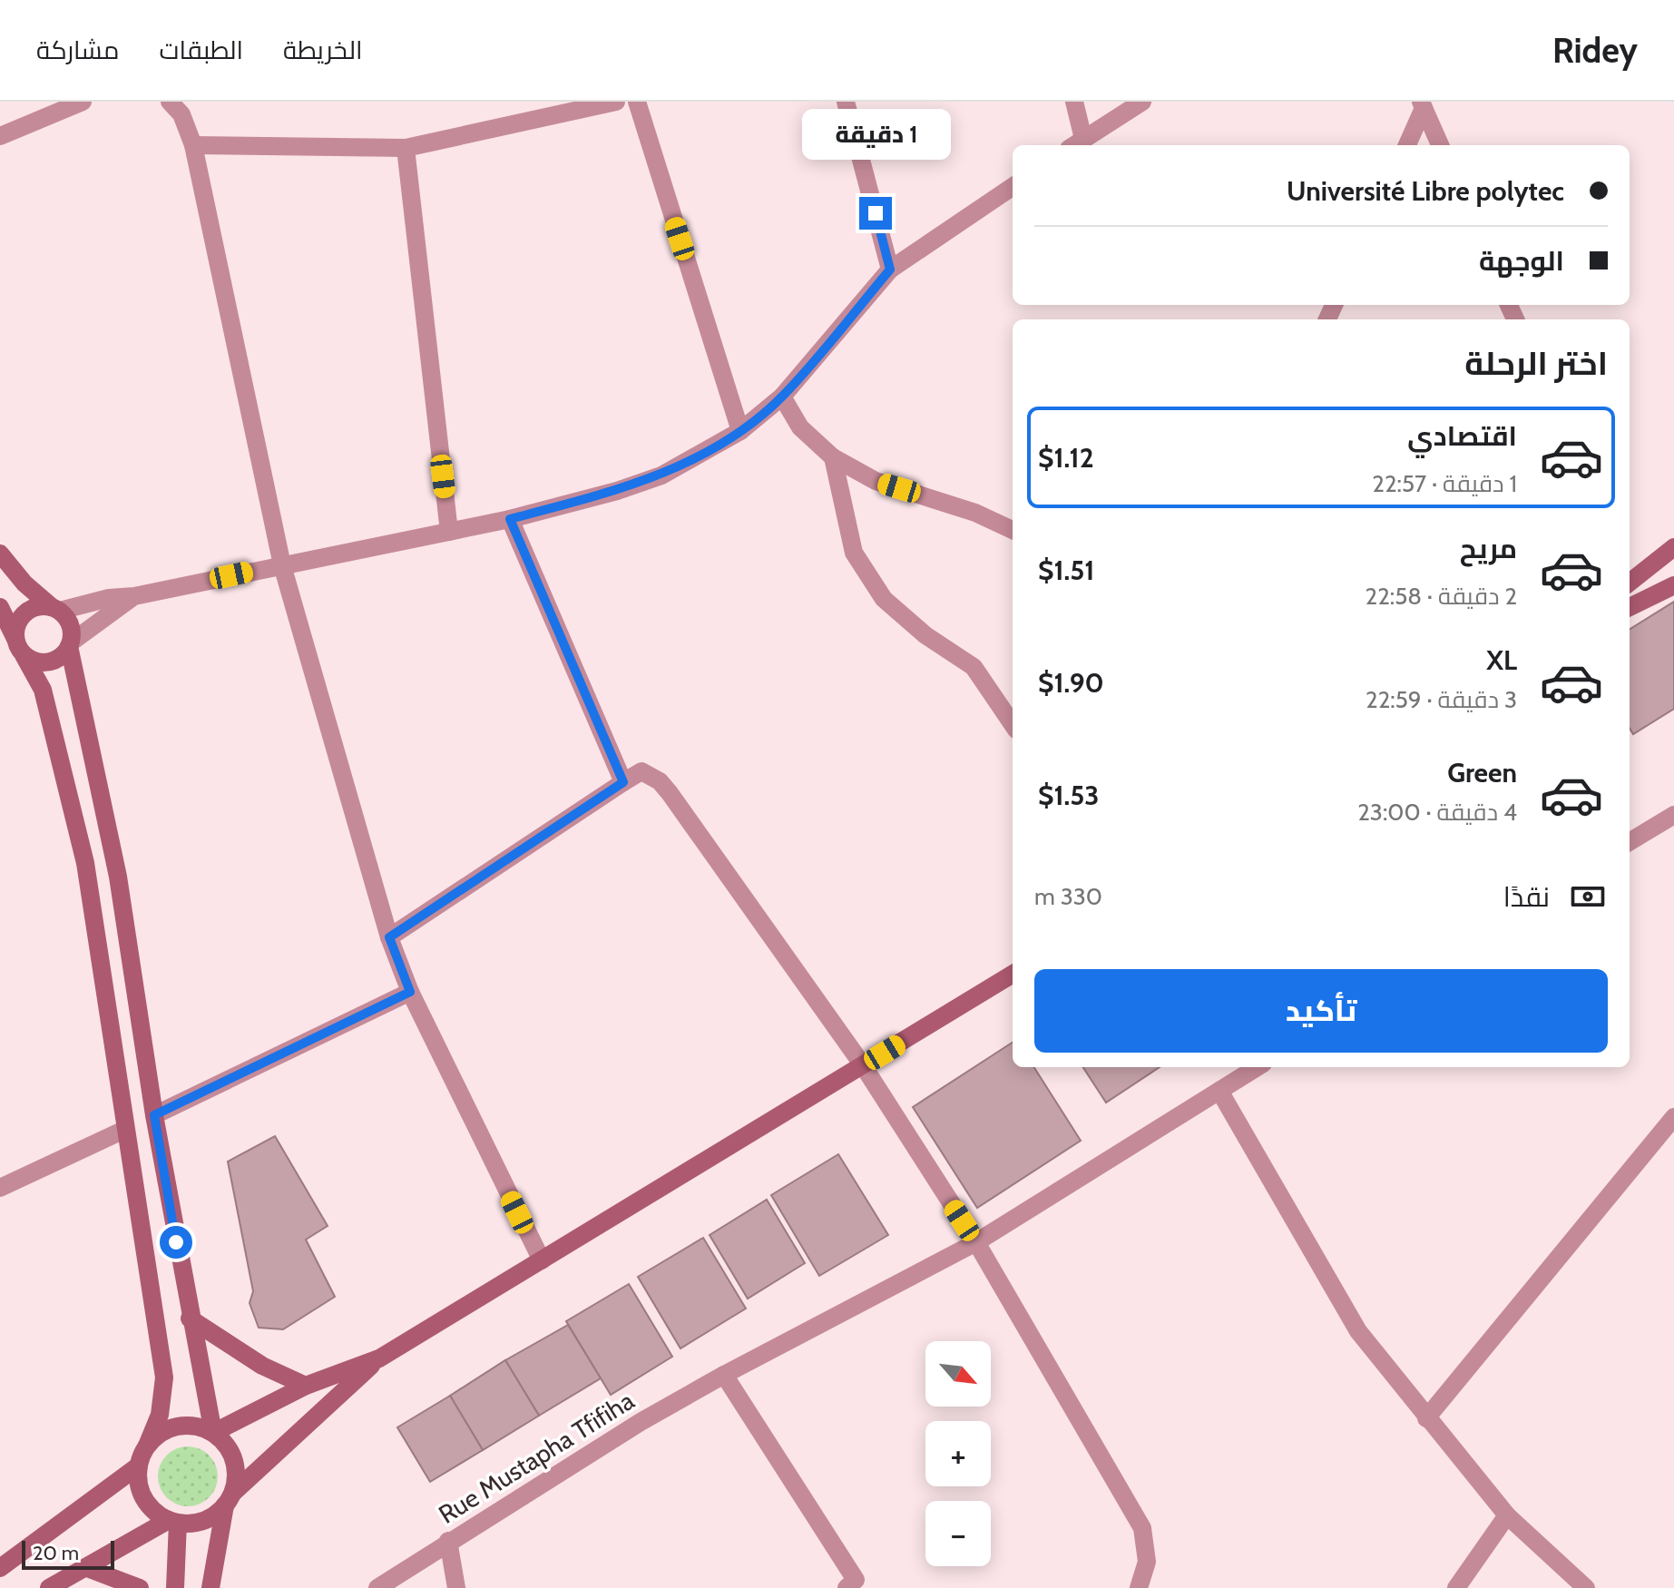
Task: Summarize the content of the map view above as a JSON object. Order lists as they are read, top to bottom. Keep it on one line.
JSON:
{"streets":{"street":["Rue Mustapha Tfifiha"]},"scale_bar":"20 m","north":"bottom right","page":{"header":"Ridey","nav":["الخريطة","الطبقات","مشاركة"],"bubble":"1 دقيقة","banner":["Université Libre polytec","الوجهة"],"heading":"اختر الرحلة","list":[{"name":"اقتصادي","note":"1 دقيقة · 22:57","value":"$1.12"},{"name":"مريح","note":"2 دقيقة · 22:58","value":"$1.51"},{"name":"XL","note":"3 دقيقة · 22:59","value":"$1.90"},{"name":"Green","note":"4 دقيقة · 23:00","value":"$1.53"}],"pay":["نقدًا","330 m"],"buttons":"تأكيد","map_buttons":["+","−"],"scale":"20 m"}}
